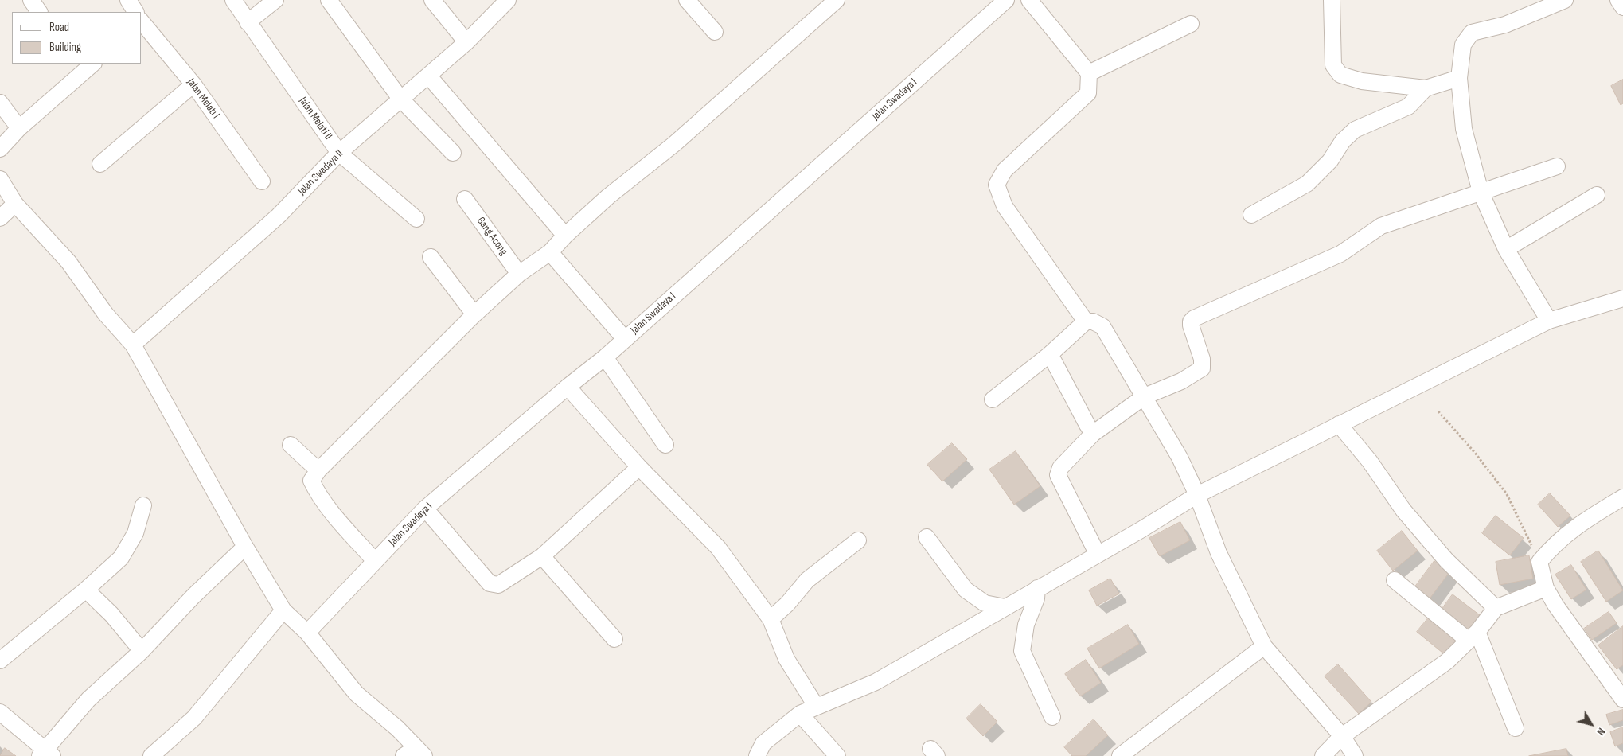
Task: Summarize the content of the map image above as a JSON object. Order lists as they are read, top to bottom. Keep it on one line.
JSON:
{"streets":{"street":["Jalan Melati I","Jalan Swadaya I","Jalan Melati II","Jalan Swadaya II","Gang Acong"]},"crossings":[["Jalan Melati II","Jalan Swadaya II"]],"legend":["Road","Building"],"north":"bottom right"}
